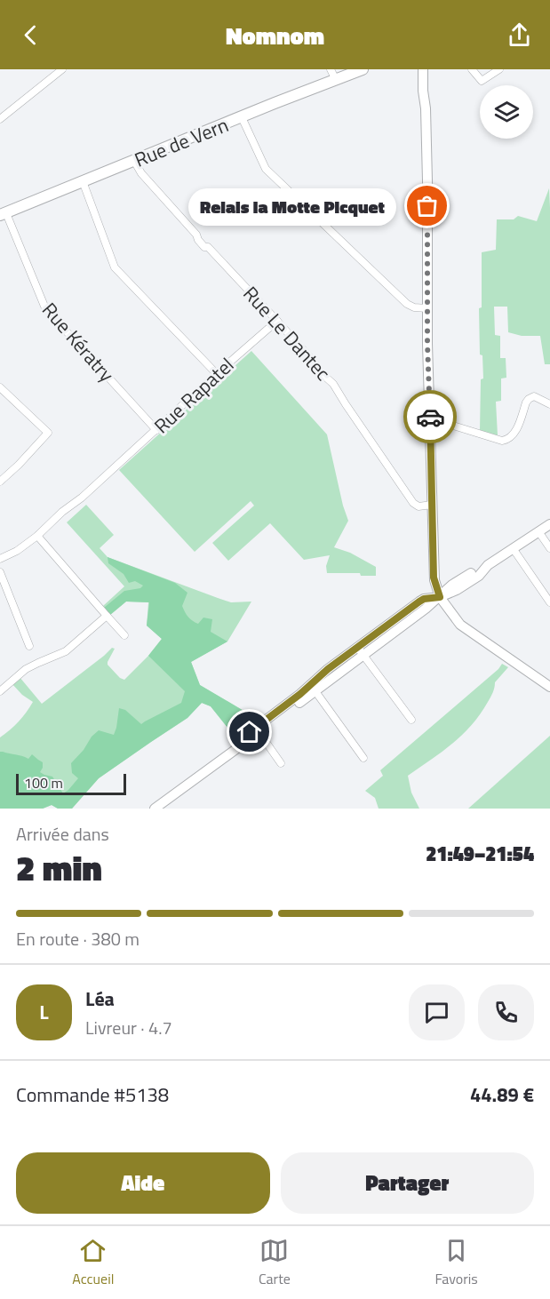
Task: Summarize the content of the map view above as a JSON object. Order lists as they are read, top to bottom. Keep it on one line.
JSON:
{"streets":{"main road":["Rue de Vern"],"street":["Rue Le Dantec","Rue Kératry","Rue Rapatel"]},"crossings":[["Rue de Vern","Rue Le Dantec"],["Rue de Vern","Rue Kératry"],["Rue Le Dantec","Rue Rapatel"],["Rue Kératry","Rue Rapatel"]],"places":["Relais la Motte Picquet"],"scale_bar":"100 m","page":{"header":"Nomnom","bubble":"Relais la Motte Picquet","scale":"100 m","heading":["2 min","Arrivée dans","21:49–21:54"],"panel":["Léa","Livreur · 4.7","Commande #5138","44.89 €"],"bar":"En route · 380 m","round":"L","buttons":["Aide","Partager"],"tabs":["Accueil","Carte","Favoris"]}}
